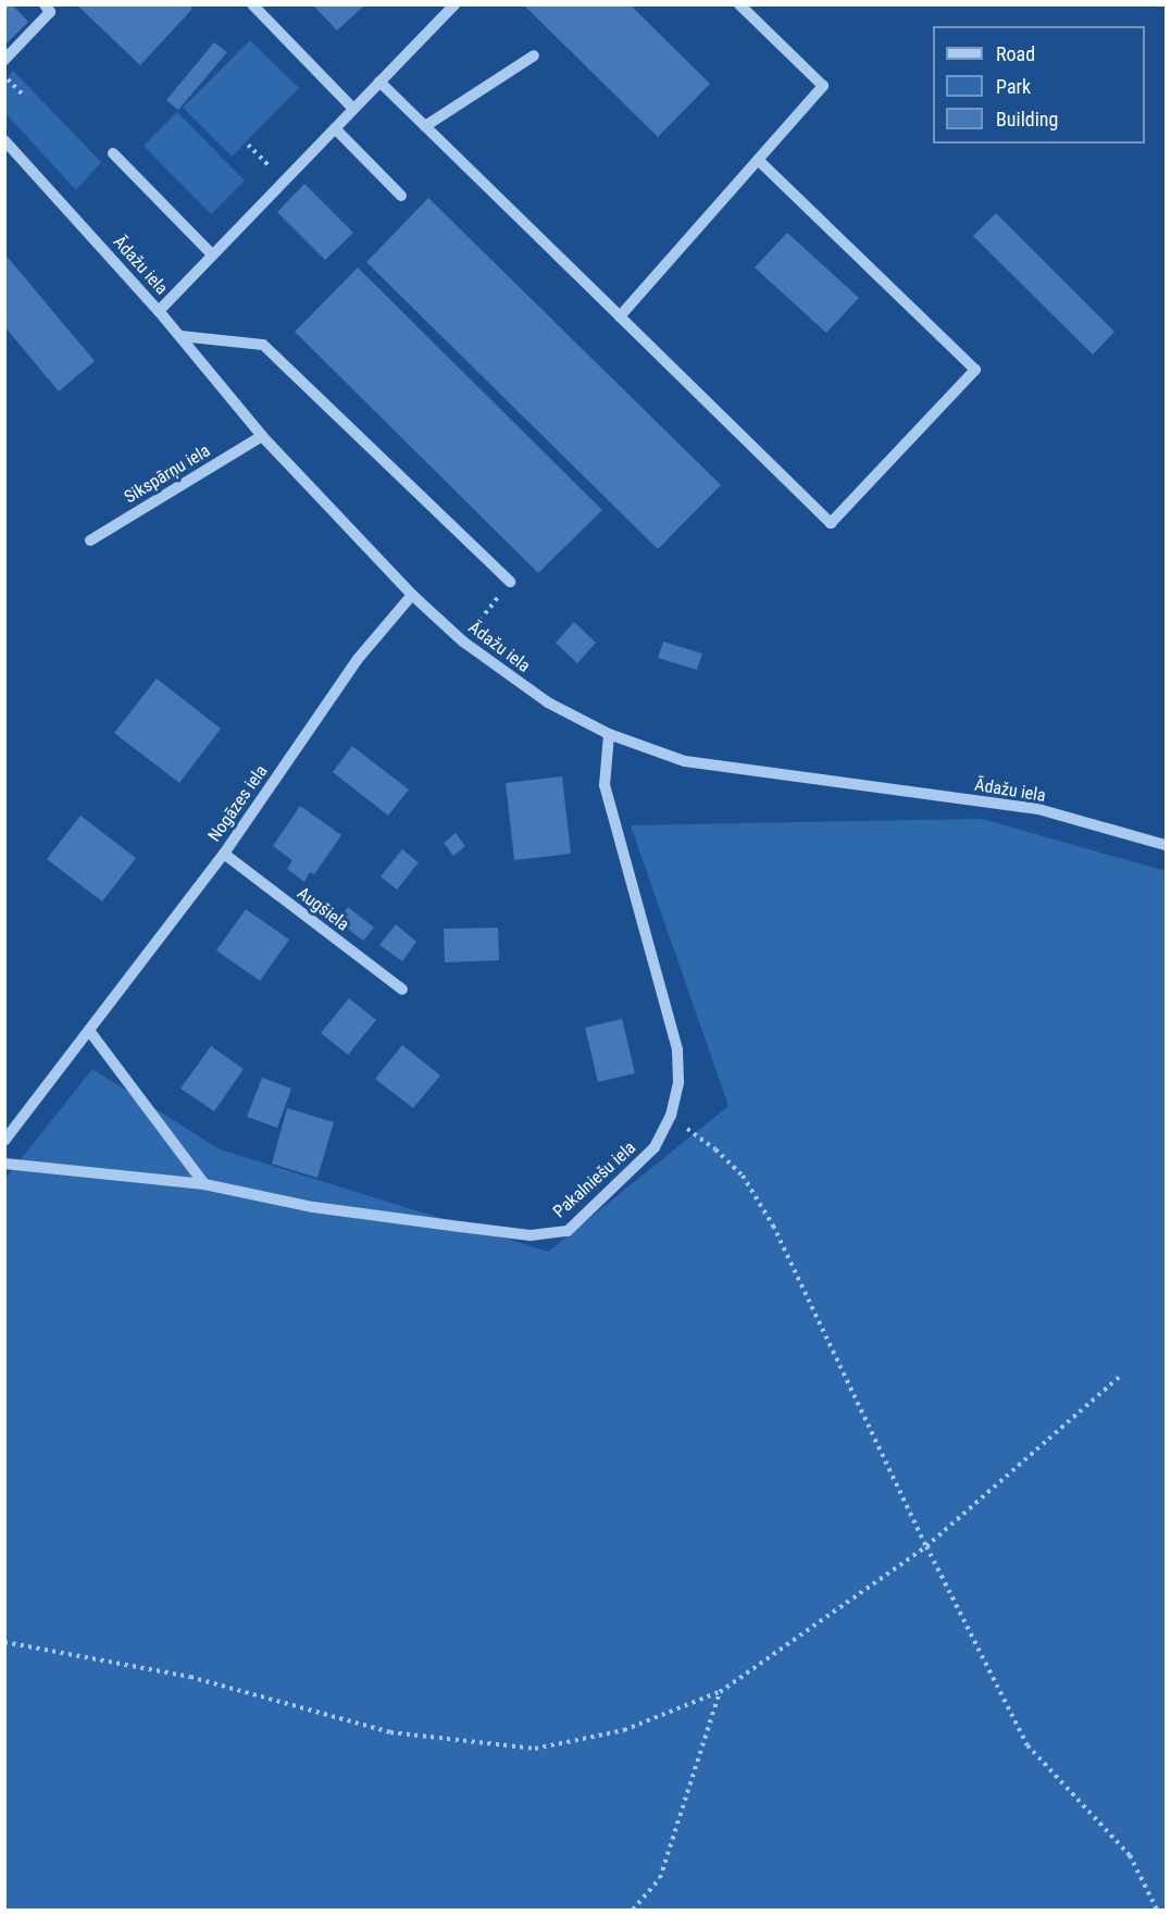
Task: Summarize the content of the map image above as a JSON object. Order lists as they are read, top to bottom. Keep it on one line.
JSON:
{"streets":{"street":["Ādažu iela","Sikspārņu iela","Nogāzes iela","Augšiela","Pakalniešu iela"]},"crossings":[["Ādažu iela","Sikspārņu iela"],["Ādažu iela","Nogāzes iela"],["Ādažu iela","Pakalniešu iela"],["Nogāzes iela","Augšiela"]],"legend":["Road","Park","Building"]}
